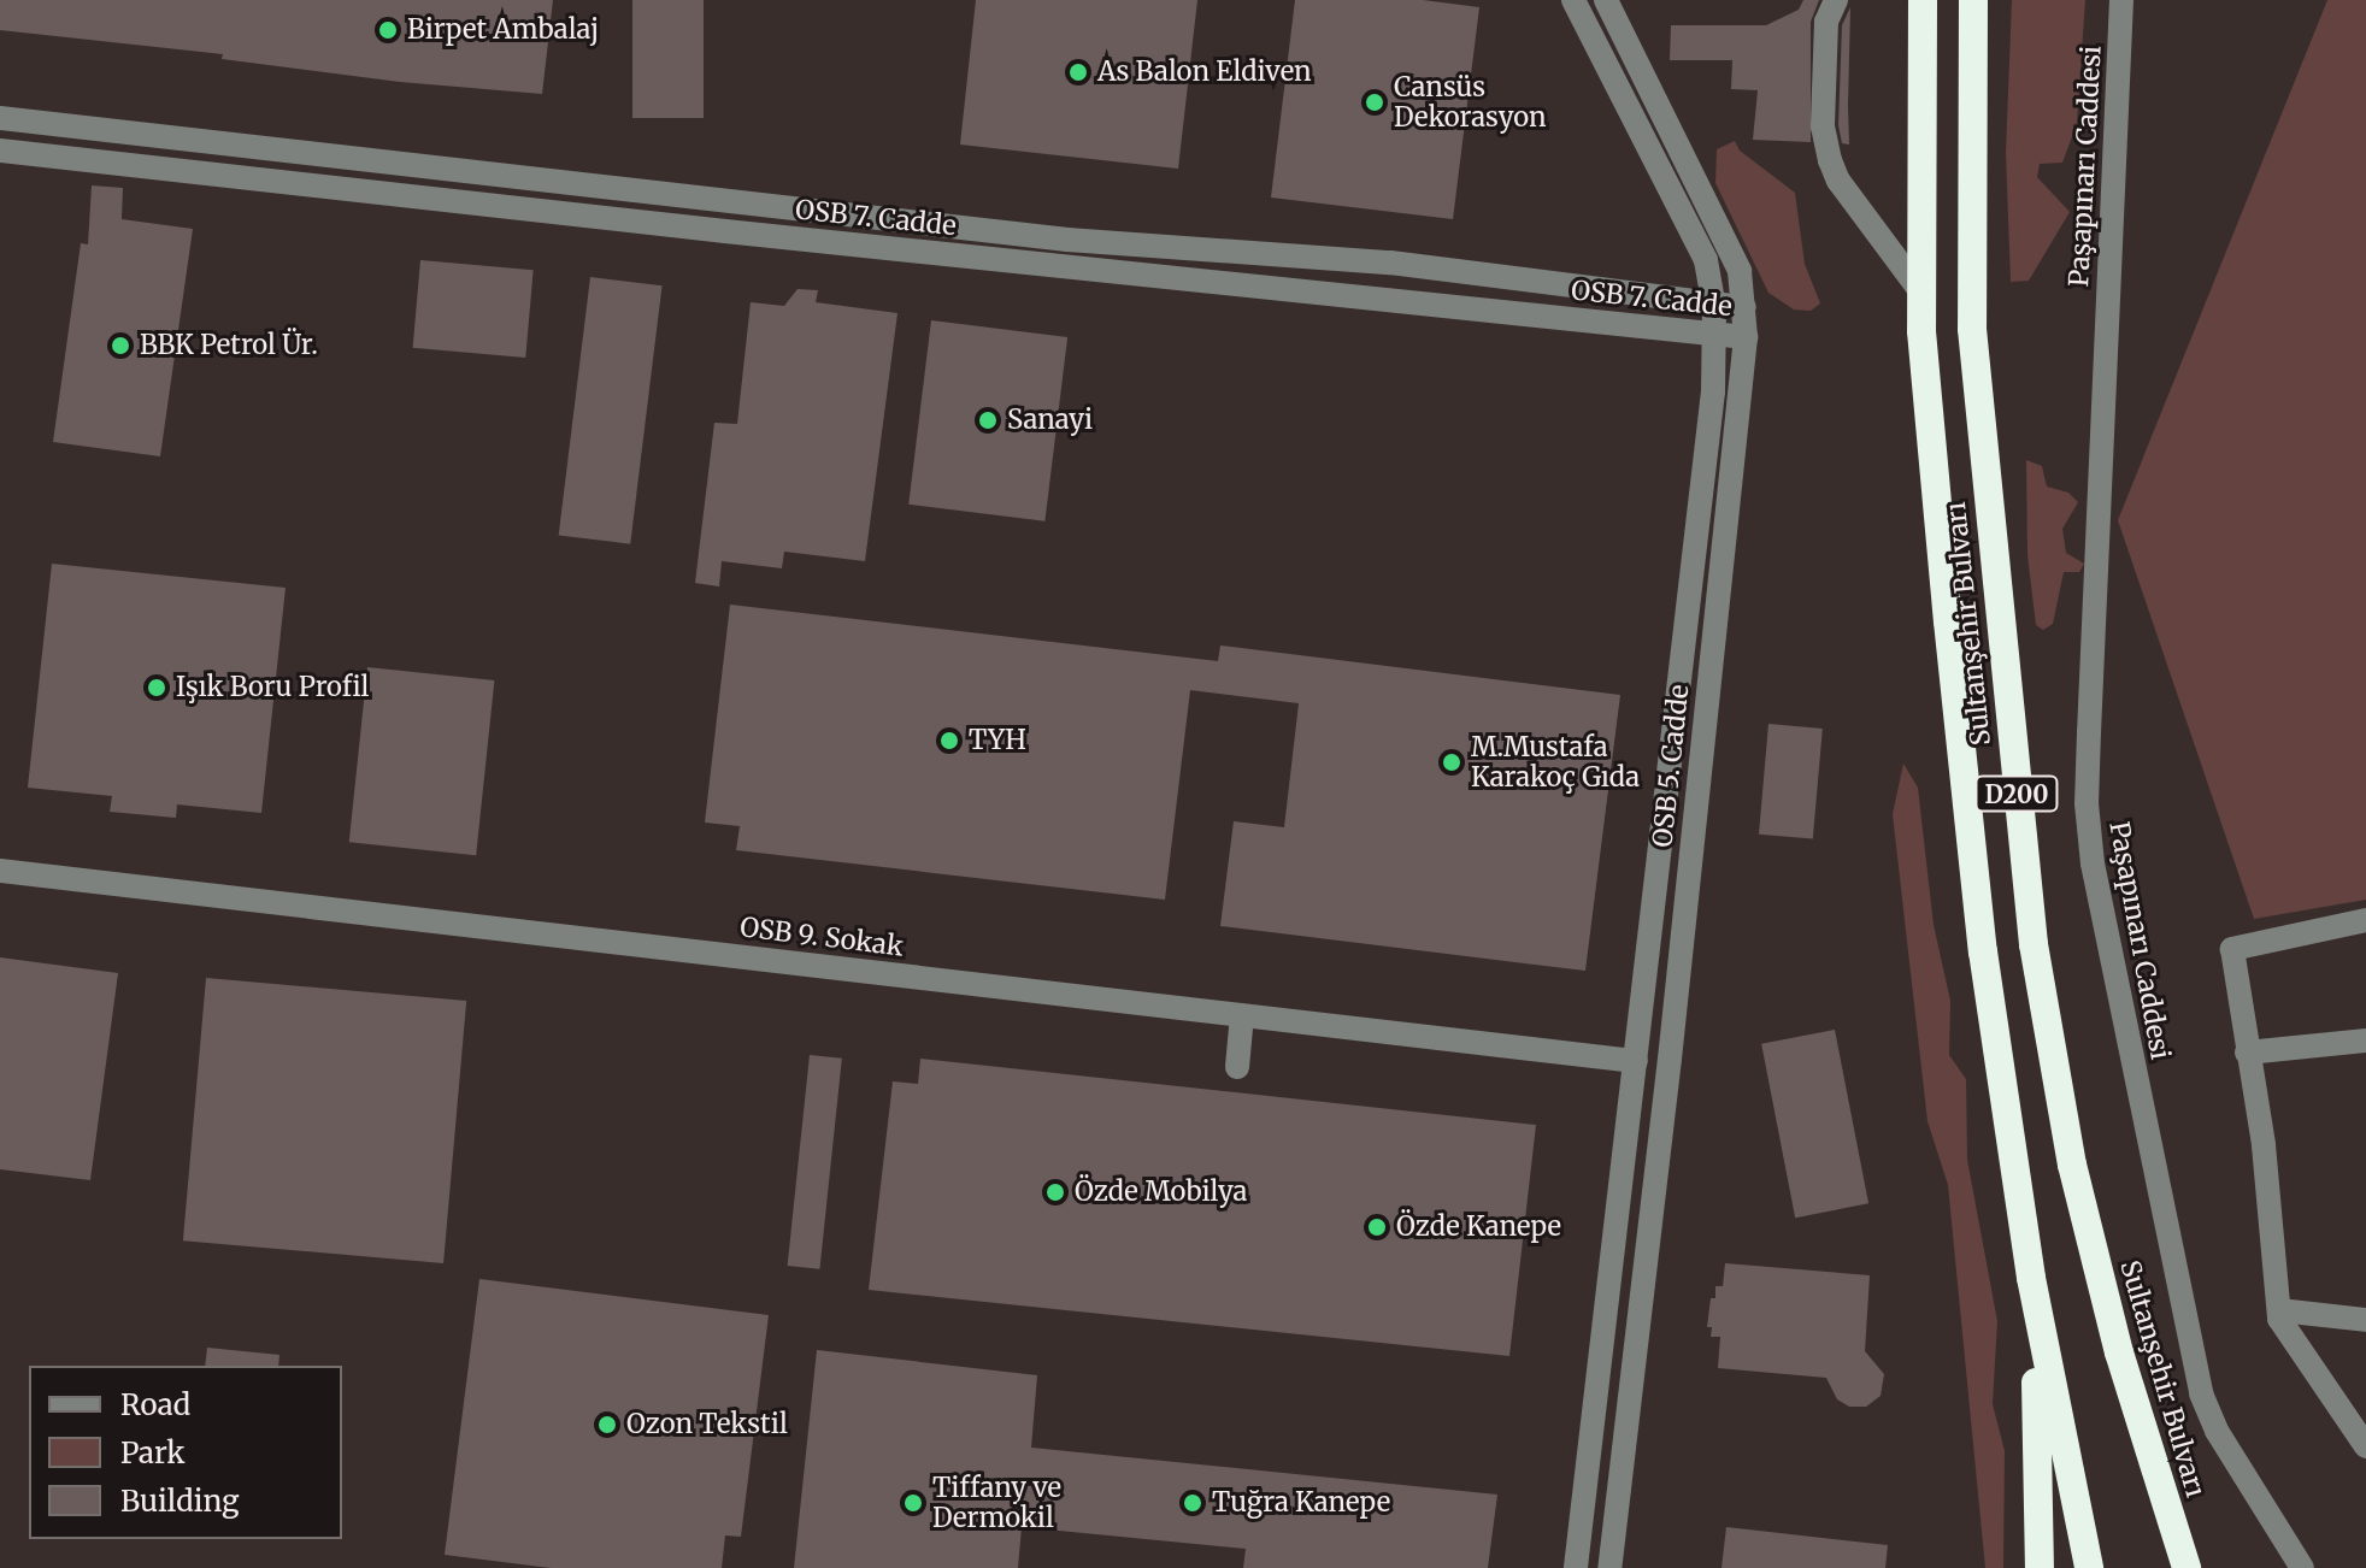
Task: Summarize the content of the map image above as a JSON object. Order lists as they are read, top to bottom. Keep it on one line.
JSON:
{"streets":{"highway":["Sultanşehir Bulvarı","D200"],"street":["Paşapınarı Caddesi","OSB 7. Cadde","OSB 5. Cadde","OSB 9. Sokak"]},"crossings":[["OSB 7. Cadde","OSB 5. Cadde"]],"places":["Birpet Ambalaj","As Balon Eldiven","Cansüs Dekorasyon","BBK Petrol Ür.","Sanayi","Işık Boru Profil","TYH","M.Mustafa Karakoç Gıda","Özde Mobilya","Özde Kanepe","Ozon Tekstil","Tiffany ve Dermokil","Tuğra Kanepe"],"legend":["Road","Park","Building"]}
